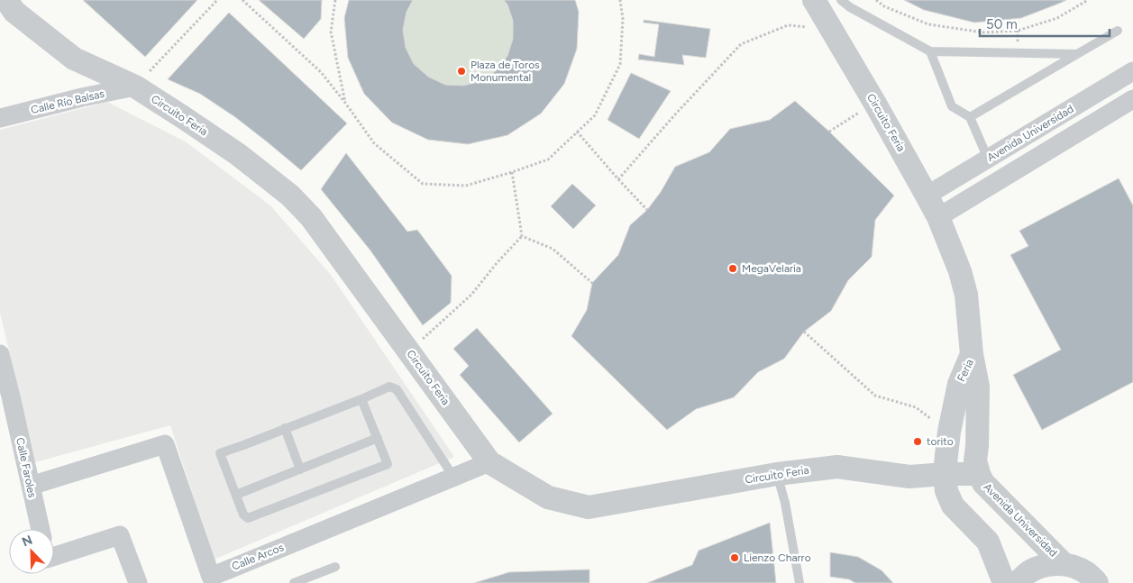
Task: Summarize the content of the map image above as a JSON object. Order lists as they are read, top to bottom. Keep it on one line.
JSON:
{"streets":{"street":["Calle Río Balsas","Circuito Feria","Avenida Universidad","Feria","Calle Faroles","Calle Arcos"]},"crossings":[["Calle Río Balsas","Circuito Feria"],["Circuito Feria","Avenida Universidad"],["Circuito Feria","Feria"],["Circuito Feria","Calle Arcos"],["Avenida Universidad","Feria"],["Calle Faroles","Calle Arcos"]],"places":["Plaza de Toros Monumental","MegaVelaria","torito","Lienzo Charro"],"scale_bar":"50 m","north":"top left"}
